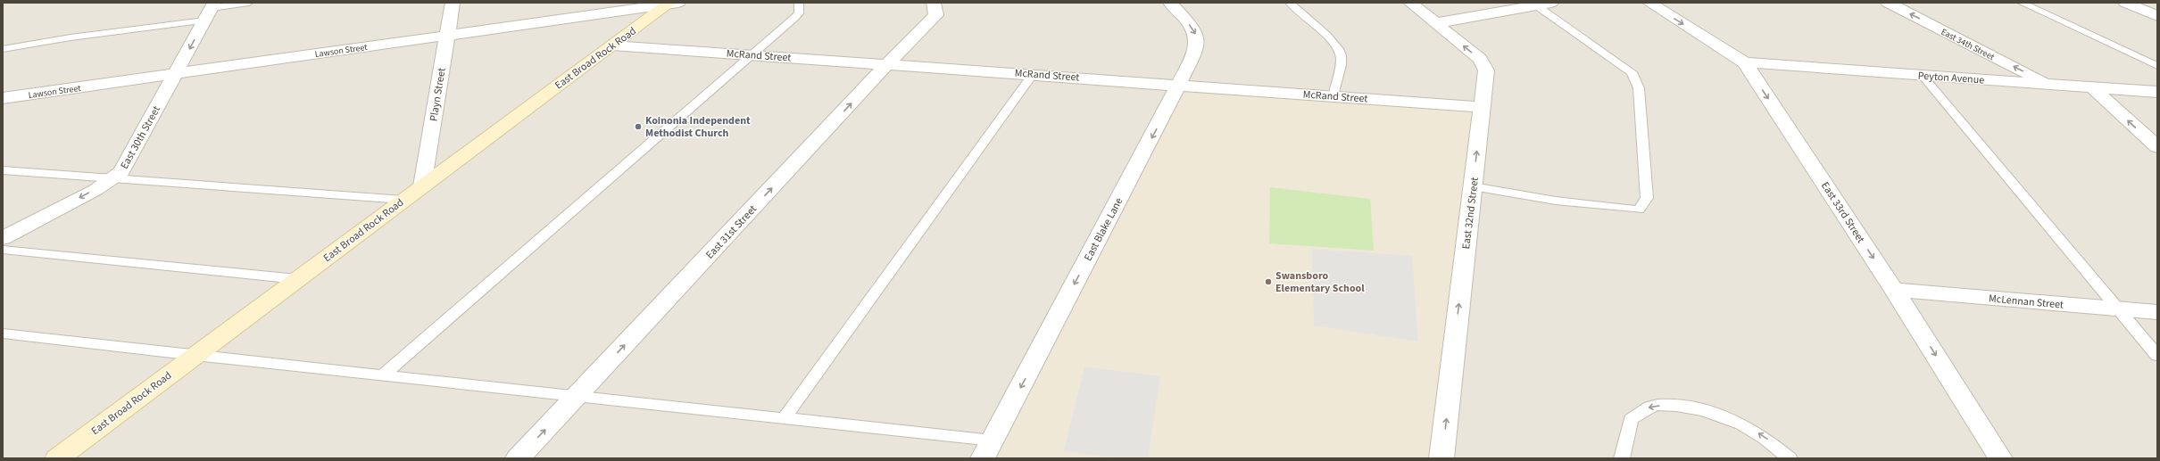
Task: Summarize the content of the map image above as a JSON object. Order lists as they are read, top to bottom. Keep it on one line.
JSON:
{"streets":{"main road":["East Broad Rock Road"],"street":["East 34th Street","Lawson Street","McRand Street","Peyton Avenue","Playn Street","East 30th Street","East 33rd Street","East 32nd Street","East Blake Lane","East 31st Street","McLennan Street"]},"crossings":[["East 34th Street","Peyton Avenue"],["Lawson Street","East Broad Rock Road"],["Lawson Street","Playn Street"],["Lawson Street","East 30th Street"],["McRand Street","East Broad Rock Road"],["McRand Street","East 32nd Street"],["McRand Street","East Blake Lane"],["McRand Street","East 31st Street"],["East Broad Rock Road","Playn Street"],["Peyton Avenue","East 33rd Street"],["East 33rd Street","McLennan Street"]],"one_way":["East 34th Street","East 30th Street","East 33rd Street","East 32nd Street","East Blake Lane","East 31st Street"],"places":["Koinonia Independent Methodist Church","Swansboro Elementary School"]}
